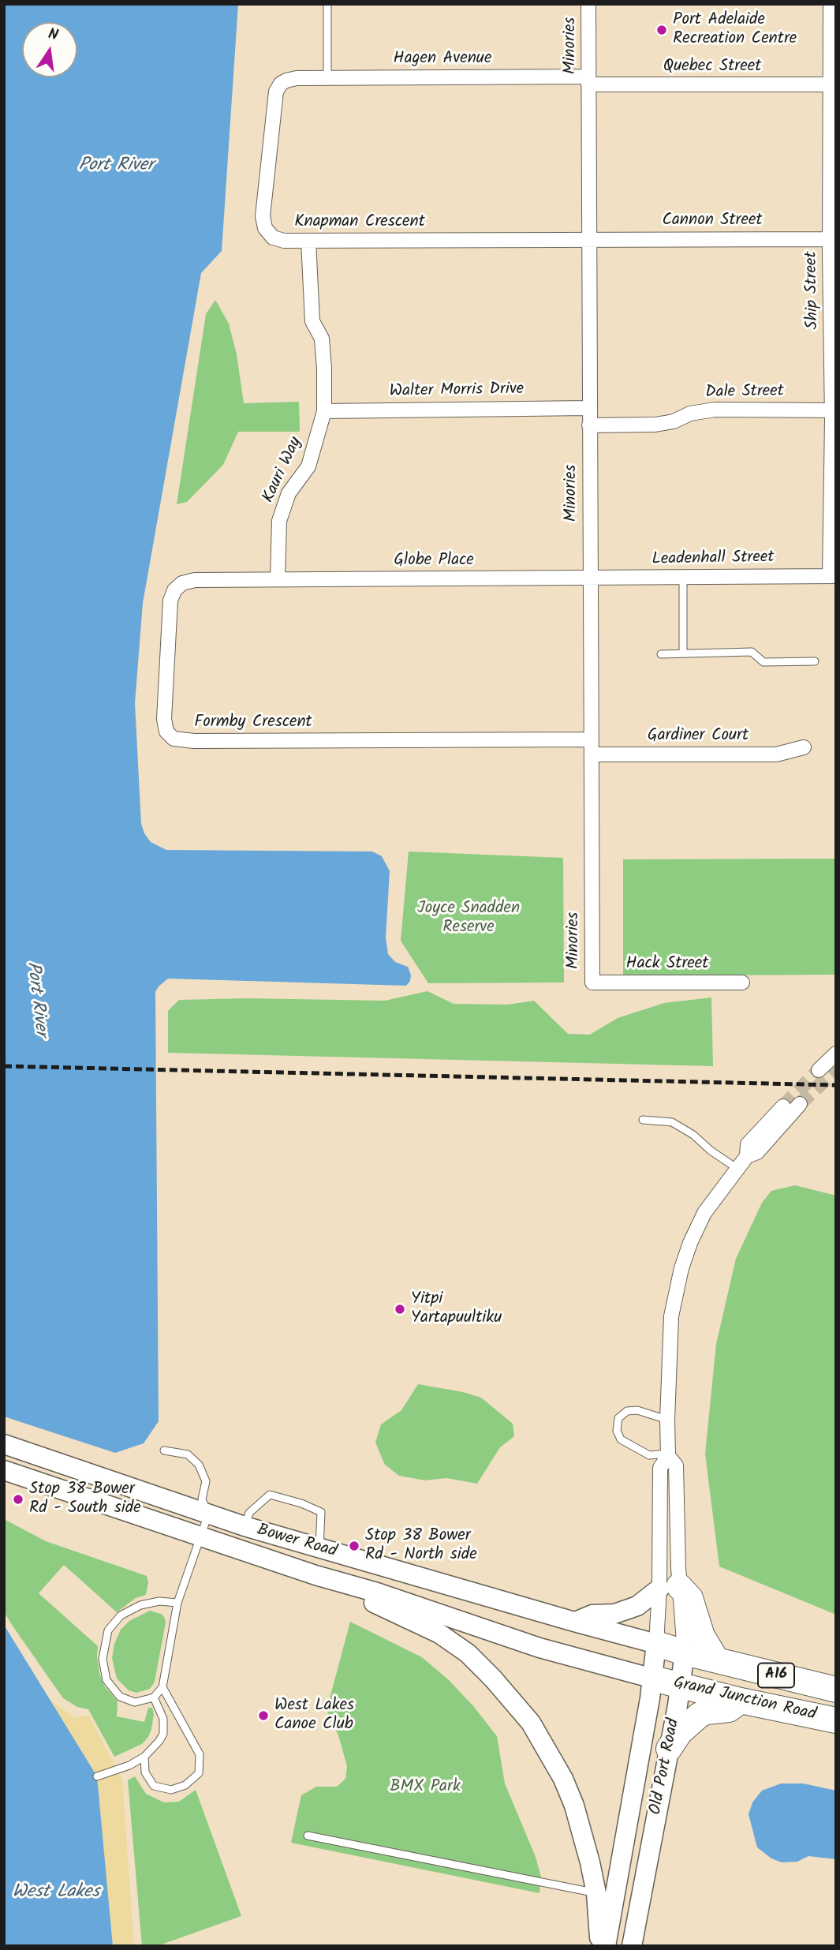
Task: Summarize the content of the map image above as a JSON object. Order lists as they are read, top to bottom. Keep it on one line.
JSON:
{"streets":{"highway":["A16","Grand Junction Road"],"main road":["Bower Road","Old Port Road"],"street":["Minories","Hagen Avenue","Quebec Street","Cannon Street","Knapman Crescent","Ship Street","Walter Morris Drive","Dale Street","Kauri Way","Leadenhall Street","Globe Place","Formby Crescent","Gardiner Court","Hack Street"]},"crossings":[["Minories","Hagen Avenue"],["Minories","Quebec Street"],["Minories","Cannon Street"],["Minories","Knapman Crescent"],["Minories","Walter Morris Drive"],["Minories","Dale Street"],["Minories","Leadenhall Street"],["Minories","Globe Place"],["Minories","Formby Crescent"],["Minories","Gardiner Court"],["Minories","Hack Street"],["Hagen Avenue","Quebec Street"],["Hagen Avenue","Knapman Crescent"],["Quebec Street","Ship Street"],["Cannon Street","Knapman Crescent"],["Cannon Street","Ship Street"],["Knapman Crescent","Kauri Way"],["Ship Street","Dale Street"],["Ship Street","Leadenhall Street"],["Walter Morris Drive","Kauri Way"],["Kauri Way","Globe Place"],["Kauri Way","Formby Crescent"],["Leadenhall Street","Globe Place"],["Globe Place","Formby Crescent"],["Bower Road","Grand Junction Road"],["Bower Road","Old Port Road"],["Grand Junction Road","Old Port Road"]],"water":["Port River","West Lakes"],"parks":["Joyce Snadden Reserve","BMX Park"],"places":["Port Adelaide Recreation Centre","Yitpi Yartapuultiku","Stop 38 Bower Rd - South side","Stop 38 Bower Rd - North side","West Lakes Canoe Club"],"north":"top"}
